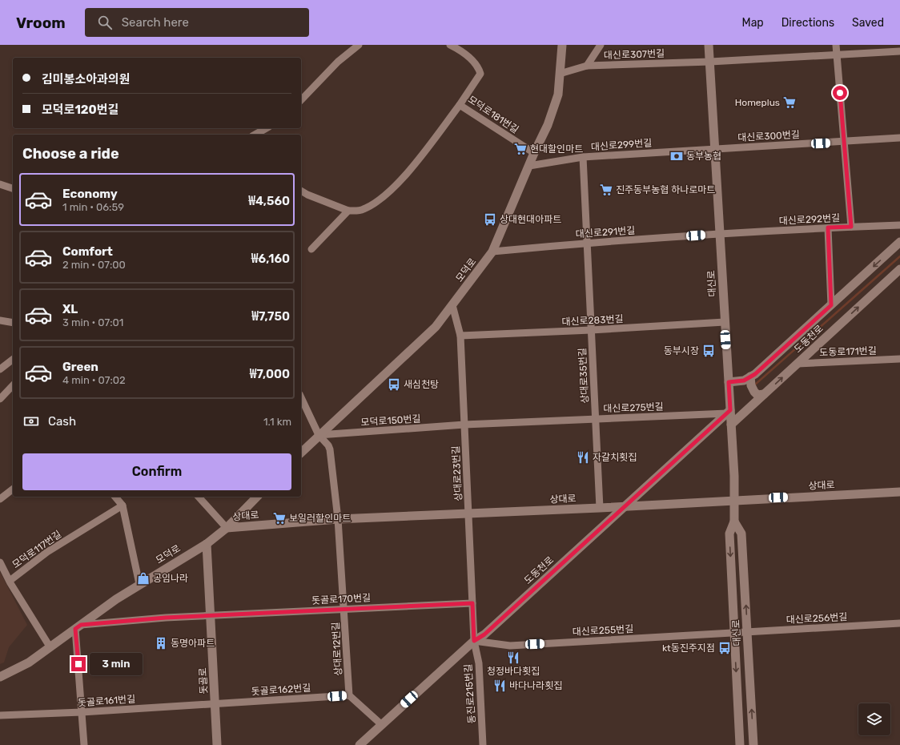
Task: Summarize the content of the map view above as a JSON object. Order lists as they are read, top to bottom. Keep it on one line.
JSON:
{"streets":{"street":["대신로307번길","모덕로181번길","대신로300번길","대신로299번길","대신로292번길","대신로291번길","모덕로","대신로","대신로283번길","도동천로","도동로171번길","상대로35번길","대신로275번길","모덕로150번길","상대로23번길","상대로","모덕로117번길","돗골로170번길","대신로256번길","대신로255번길","상대로12번길","돗골로","돗골로162번길","동진로215번길","돗골로161번길"]},"crossings":[["대신로307번길","모덕로"],["대신로307번길","대신로"],["모덕로181번길","모덕로"],["대신로300번길","대신로299번길"],["대신로300번길","대신로"],["대신로299번길","모덕로"],["대신로299번길","대신로"],["대신로299번길","상대로35번길"],["대신로292번길","대신로291번길"],["대신로292번길","대신로"],["대신로291번길","모덕로"],["대신로291번길","대신로"],["대신로291번길","상대로35번길"],["모덕로","모덕로150번길"],["모덕로","상대로23번길"],["모덕로","상대로"],["모덕로","모덕로117번길"],["모덕로","돗골로170번길"],["모덕로","상대로12번길"],["모덕로","돗골로"],["대신로","대신로283번길"],["대신로","도동천로"],["대신로","대신로275번길"],["대신로","상대로"],["대신로","대신로256번길"],["대신로","대신로255번길"],["대신로283번길","상대로35번길"],["대신로283번길","상대로23번길"],["도동천로","도동로171번길"],["도동천로","대신로275번길"],["도동천로","상대로23번길"],["도동천로","상대로"],["도동천로","대신로255번길"],["도동천로","동진로215번길"],["상대로35번길","대신로275번길"],["상대로35번길","상대로"],["대신로275번길","모덕로150번길"],["대신로275번길","상대로23번길"],["모덕로150번길","상대로23번길"],["모덕로150번길","상대로12번길"],["상대로23번길","상대로"],["상대로23번길","돗골로170번길"],["상대로23번길","대신로255번길"],["상대로23번길","동진로215번길"],["상대로","상대로12번길"],["돗골로170번길","상대로12번길"],["돗골로170번길","돗골로"],["대신로256번길","대신로255번길"],["대신로255번길","동진로215번길"],["상대로12번길","돗골로162번길"],["돗골로","돗골로162번길"],["돗골로","돗골로161번길"],["돗골로162번길","돗골로161번길"]],"places":{"supermarket":["Homeplus","현대할인마트","진주동부농협 하나로마트","보일러할인마트"],"bank":["동부농협"],"bus stop":["상대현대아파트","동부시장","새심천탕","kt동진주지점"],"restaurant":["자갈치횟집","청정바다횟집","바다나라횟집"],"shop":["공임나라"],"building":["동명아파트"]},"page":{"header":"Vroom","search":"Search here","nav":["Map","Directions","Saved"],"banner":["김미봉소아과의원","모덕로120번길"],"heading":"Choose a ride","list":[{"name":"Economy","note":"1 min · 06:59","value":"₩4,560"},{"name":"Comfort","note":"2 min · 07:00","value":"₩6,160"},{"name":"XL","note":"3 min · 07:01","value":"₩7,750"},{"name":"Green","note":"4 min · 07:02","value":"₩7,000"}],"pay":["Cash","1.1 km"],"buttons":"Confirm","bubble":"3 min"}}
